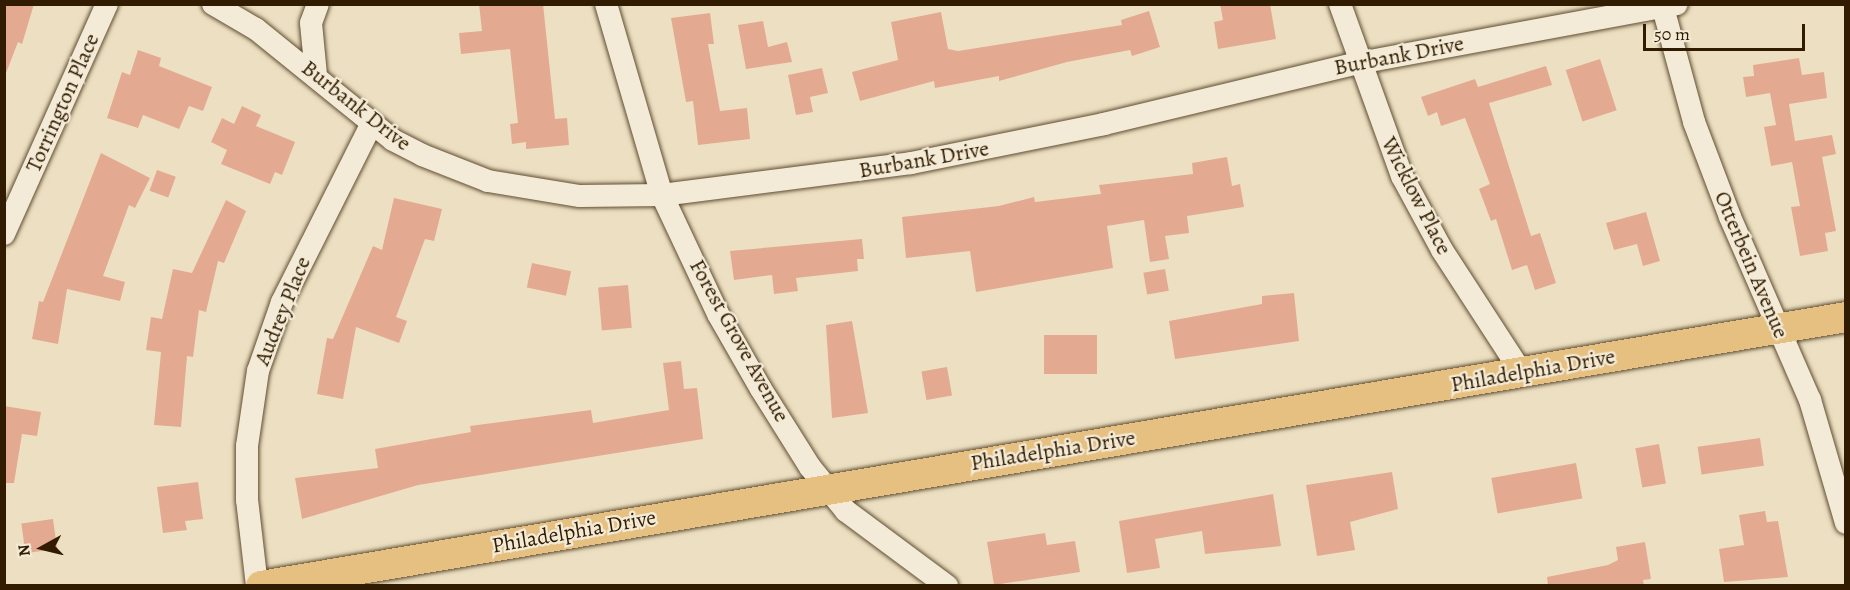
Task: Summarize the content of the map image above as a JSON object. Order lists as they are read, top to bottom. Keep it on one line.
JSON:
{"streets":{"main road":["Philadelphia Drive"],"street":["Burbank Drive","Torrington Place","Wicklow Place","Otterbein Avenue","Audrey Place","Forest Grove Avenue"]},"crossings":[["Burbank Drive","Wicklow Place"],["Burbank Drive","Otterbein Avenue"],["Burbank Drive","Audrey Place"],["Burbank Drive","Forest Grove Avenue"],["Wicklow Place","Philadelphia Drive"],["Otterbein Avenue","Philadelphia Drive"],["Audrey Place","Philadelphia Drive"],["Forest Grove Avenue","Philadelphia Drive"]],"scale_bar":"50 m","north":"left"}
